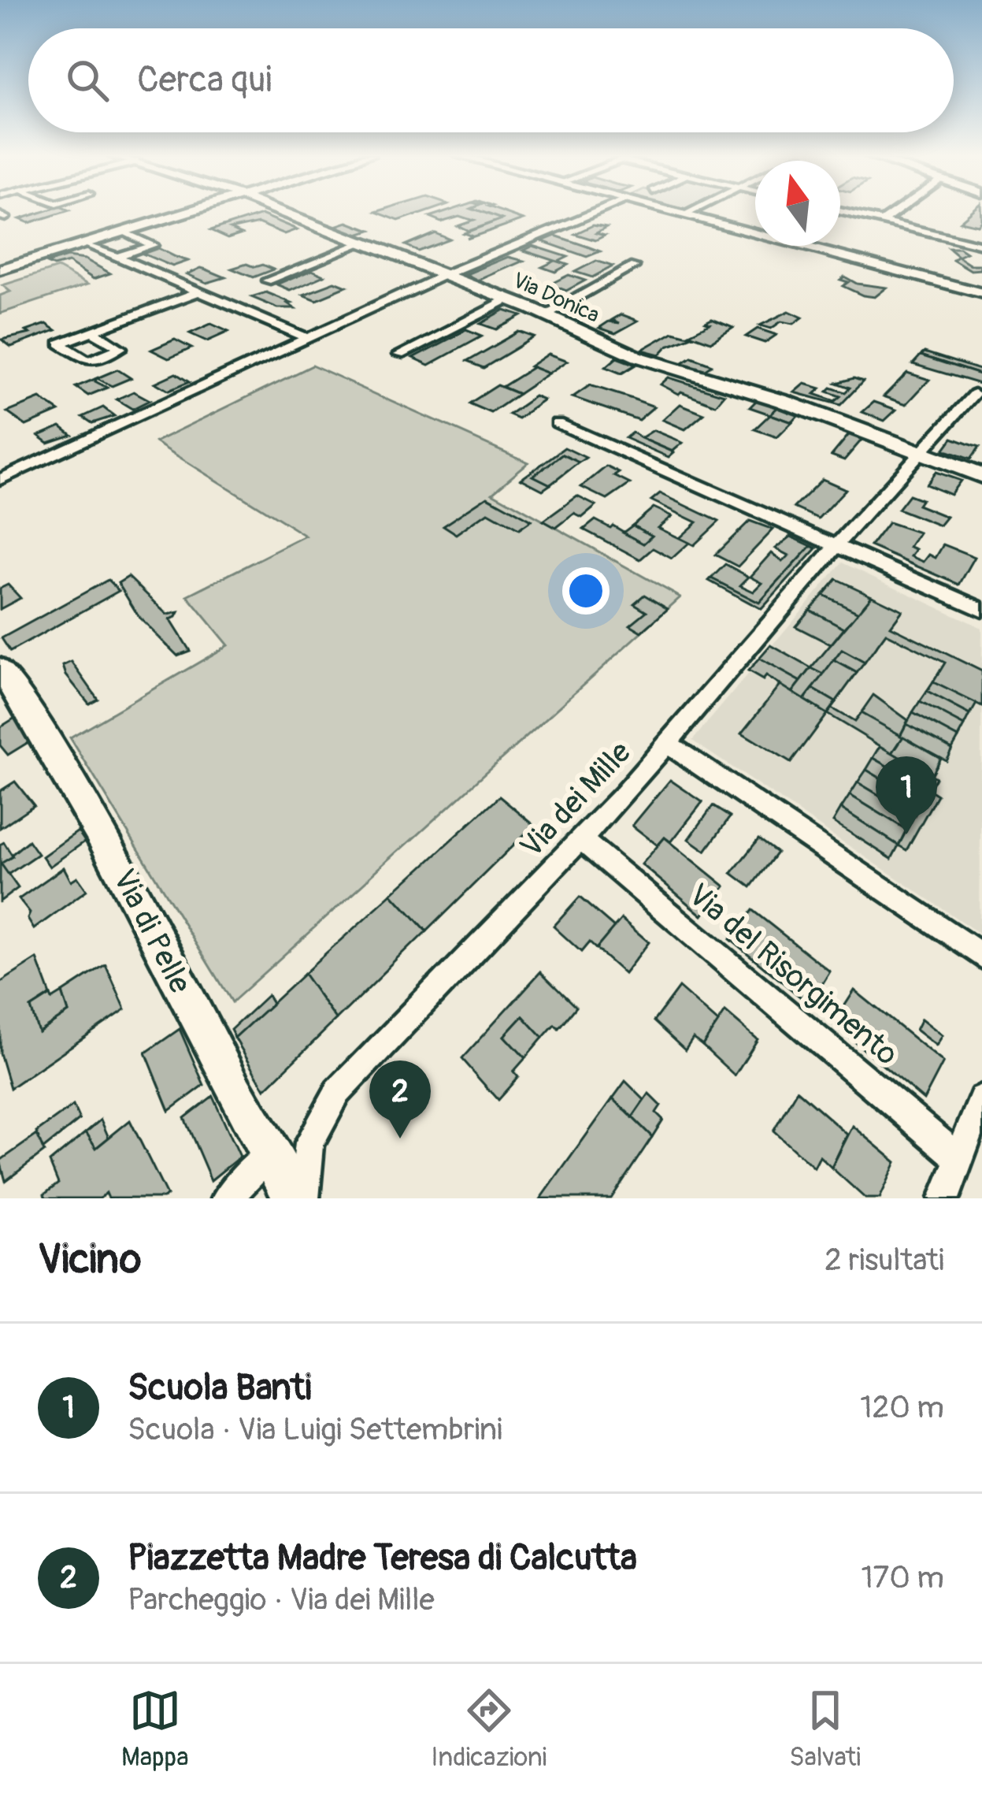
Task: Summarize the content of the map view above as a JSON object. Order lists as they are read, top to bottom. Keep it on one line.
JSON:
{"streets":{"main road":["Via Donica","Via di Pelle"],"street":["Via dei Mille","Via del Risorgimento"]},"crossings":[["Via Donica","Via dei Mille"],["Via dei Mille","Via del Risorgimento"]],"north":"top","page":{"search":"Cerca qui","pins":["1","2"],"heading":["Vicino","2 risultati"],"list":[{"mark":"1","name":"Scuola Banti","note":"Scuola · Via Luigi Settembrini","value":"120 m"},{"mark":"2","name":"Piazzetta Madre Teresa di Calcutta","note":"Parcheggio · Via dei Mille","value":"170 m"}],"nav":["Mappa","Indicazioni","Salvati"]}}
